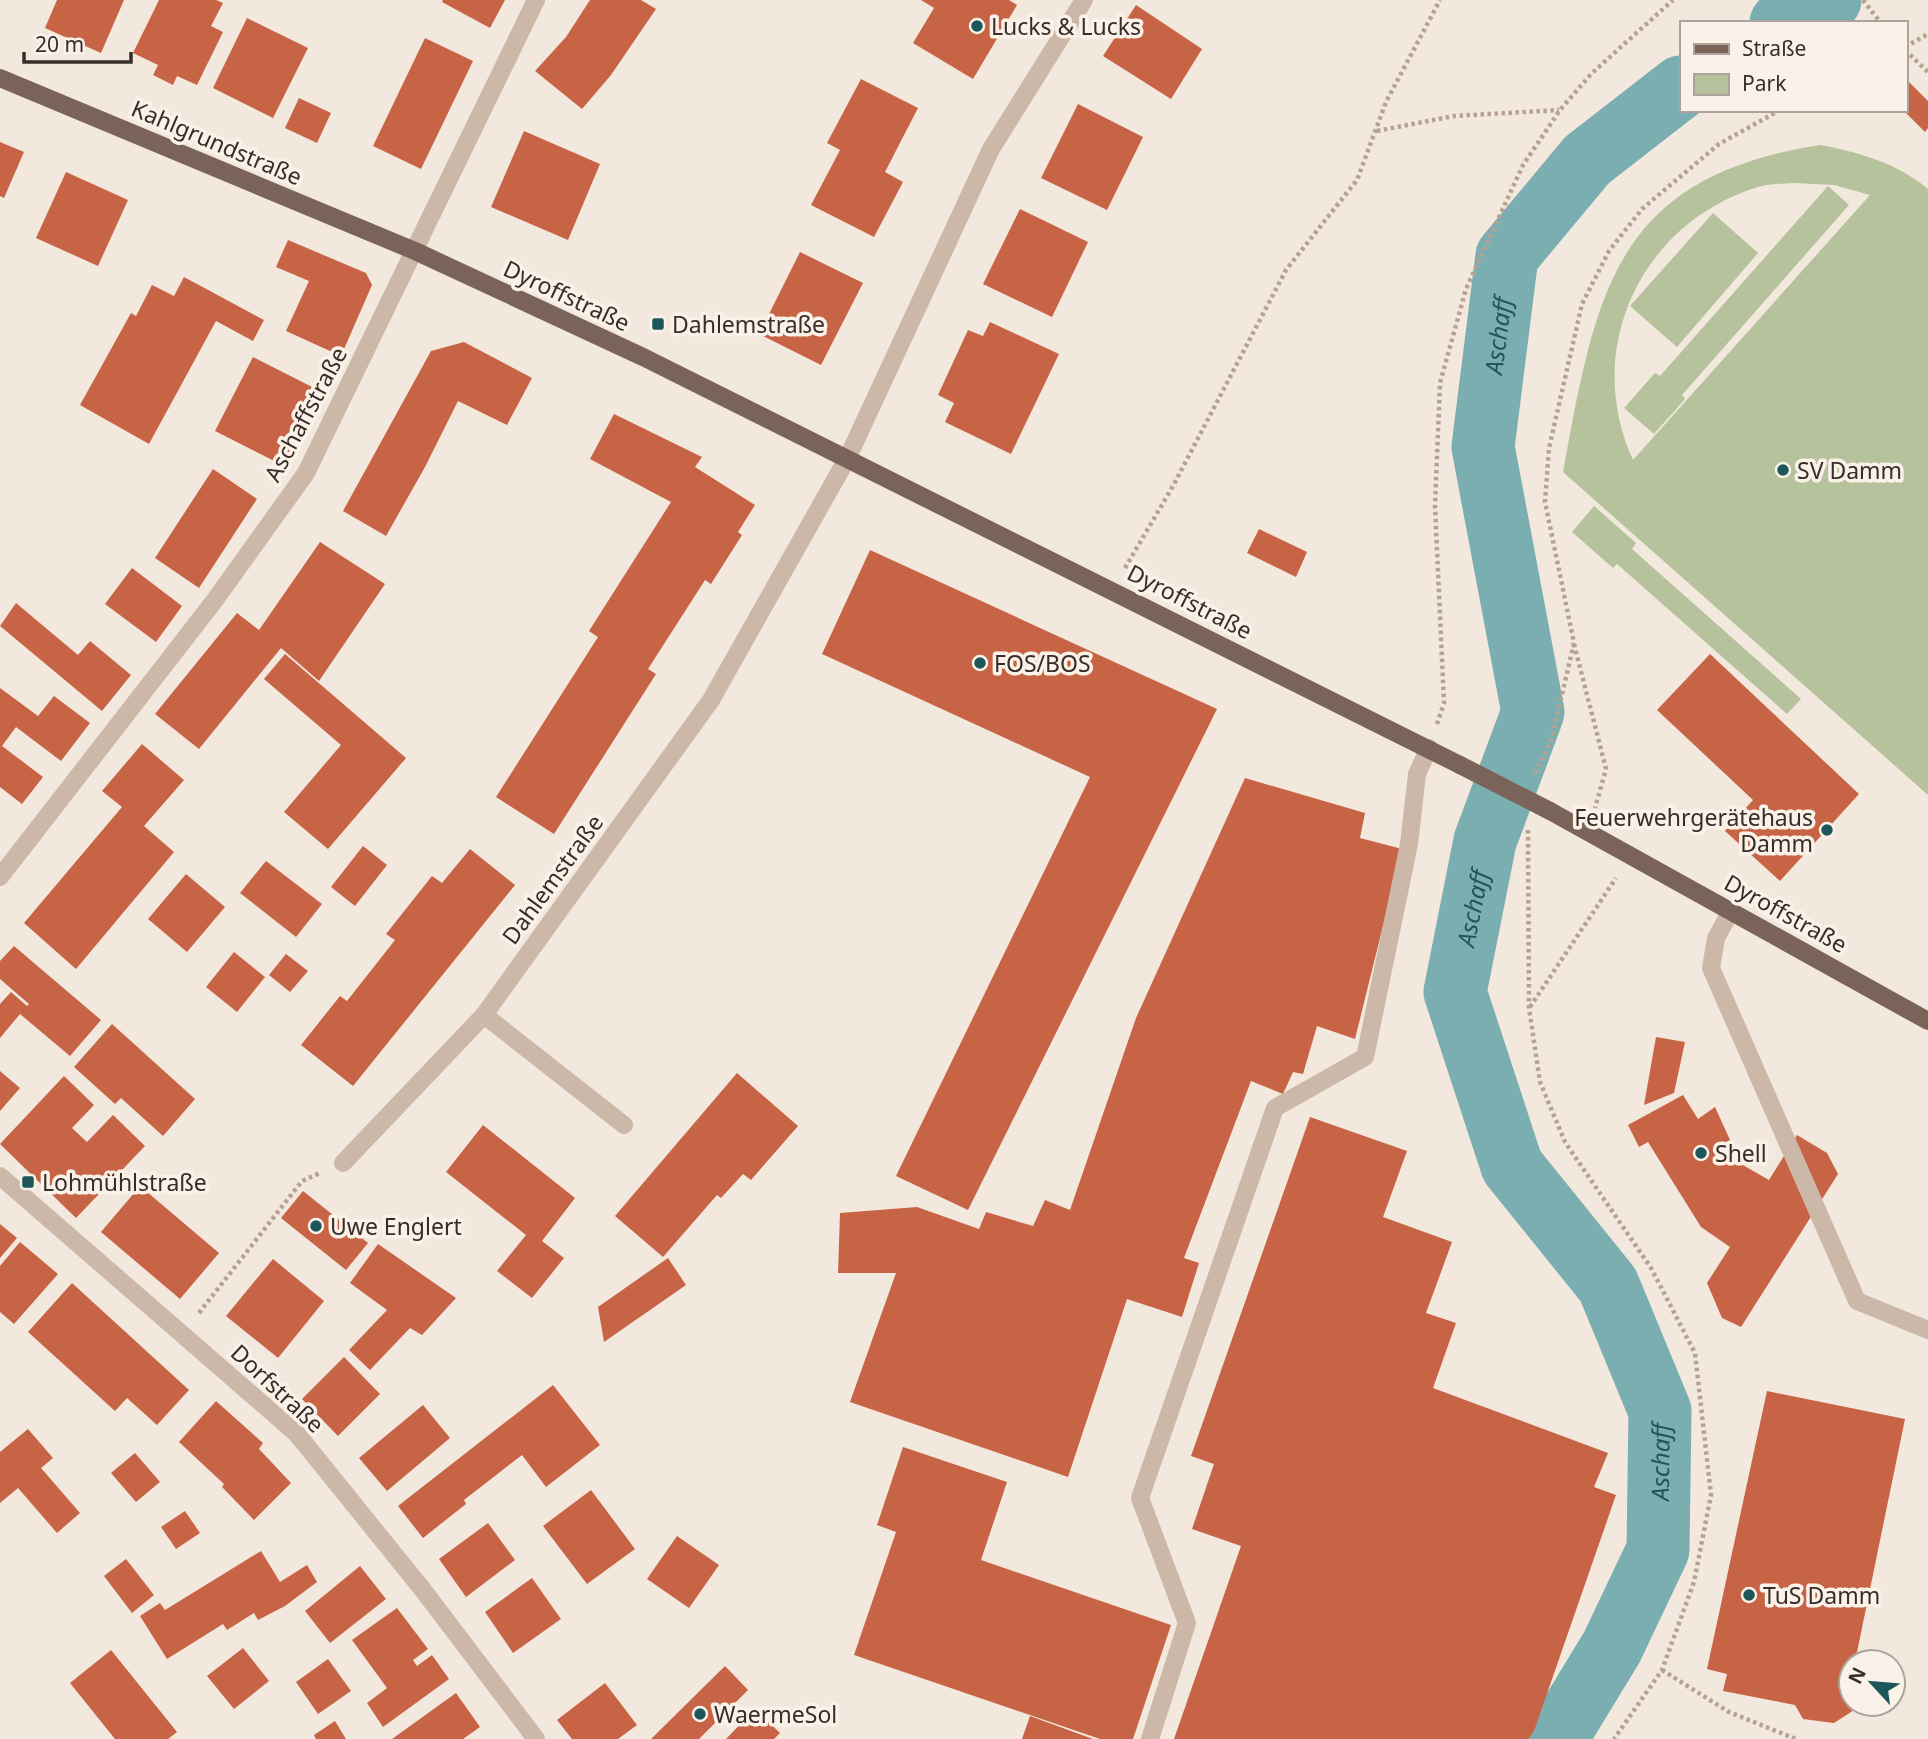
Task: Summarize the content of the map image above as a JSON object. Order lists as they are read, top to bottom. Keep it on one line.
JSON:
{"streets":{"main road":["Kahlgrundstraße","Dyroffstraße"],"street":["Aschaffstraße","Dahlemstraße","Dorfstraße"]},"crossings":[["Kahlgrundstraße","Dyroffstraße"],["Kahlgrundstraße","Aschaffstraße"],["Dyroffstraße","Aschaffstraße"],["Dyroffstraße","Dahlemstraße"]],"water":["Aschaff"],"places":{"other":["Lucks & Lucks","SV Damm","FOS/BOS","Feuerwehrgerätehaus Damm","Shell","Uwe Englert","TuS Damm","WaermeSol"],"transit":["Dahlemstraße","Lohmühlstraße"]},"legend":["Straße","Park"],"scale_bar":"20 m","north":"top left"}
